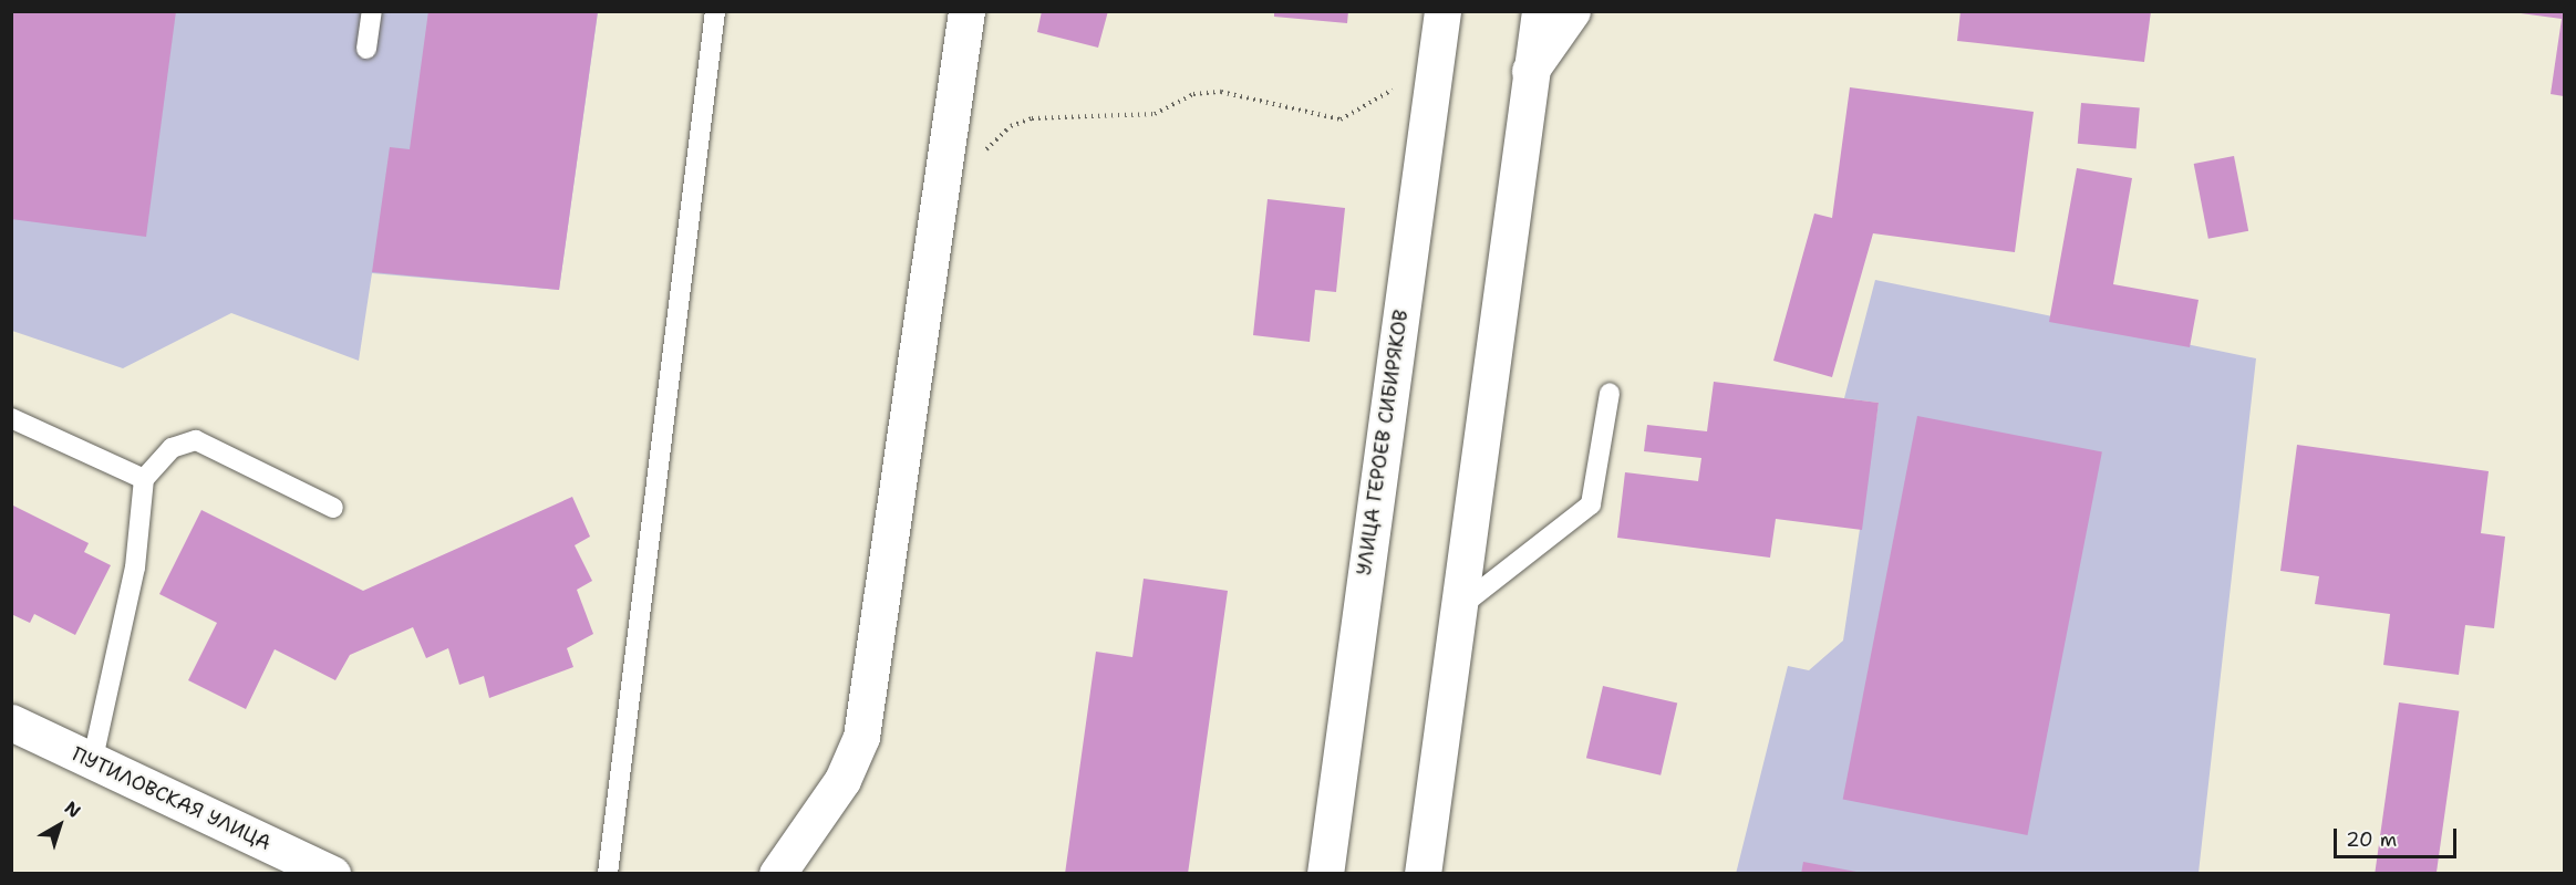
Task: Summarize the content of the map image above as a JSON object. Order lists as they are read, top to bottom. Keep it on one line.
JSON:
{"streets":{"main road":["УЛИЦА ГЕРОЕВ СИБИРЯКОВ","ПУТИЛОВСКАЯ УЛИЦА"]},"scale_bar":"20 m","north":"top right"}
